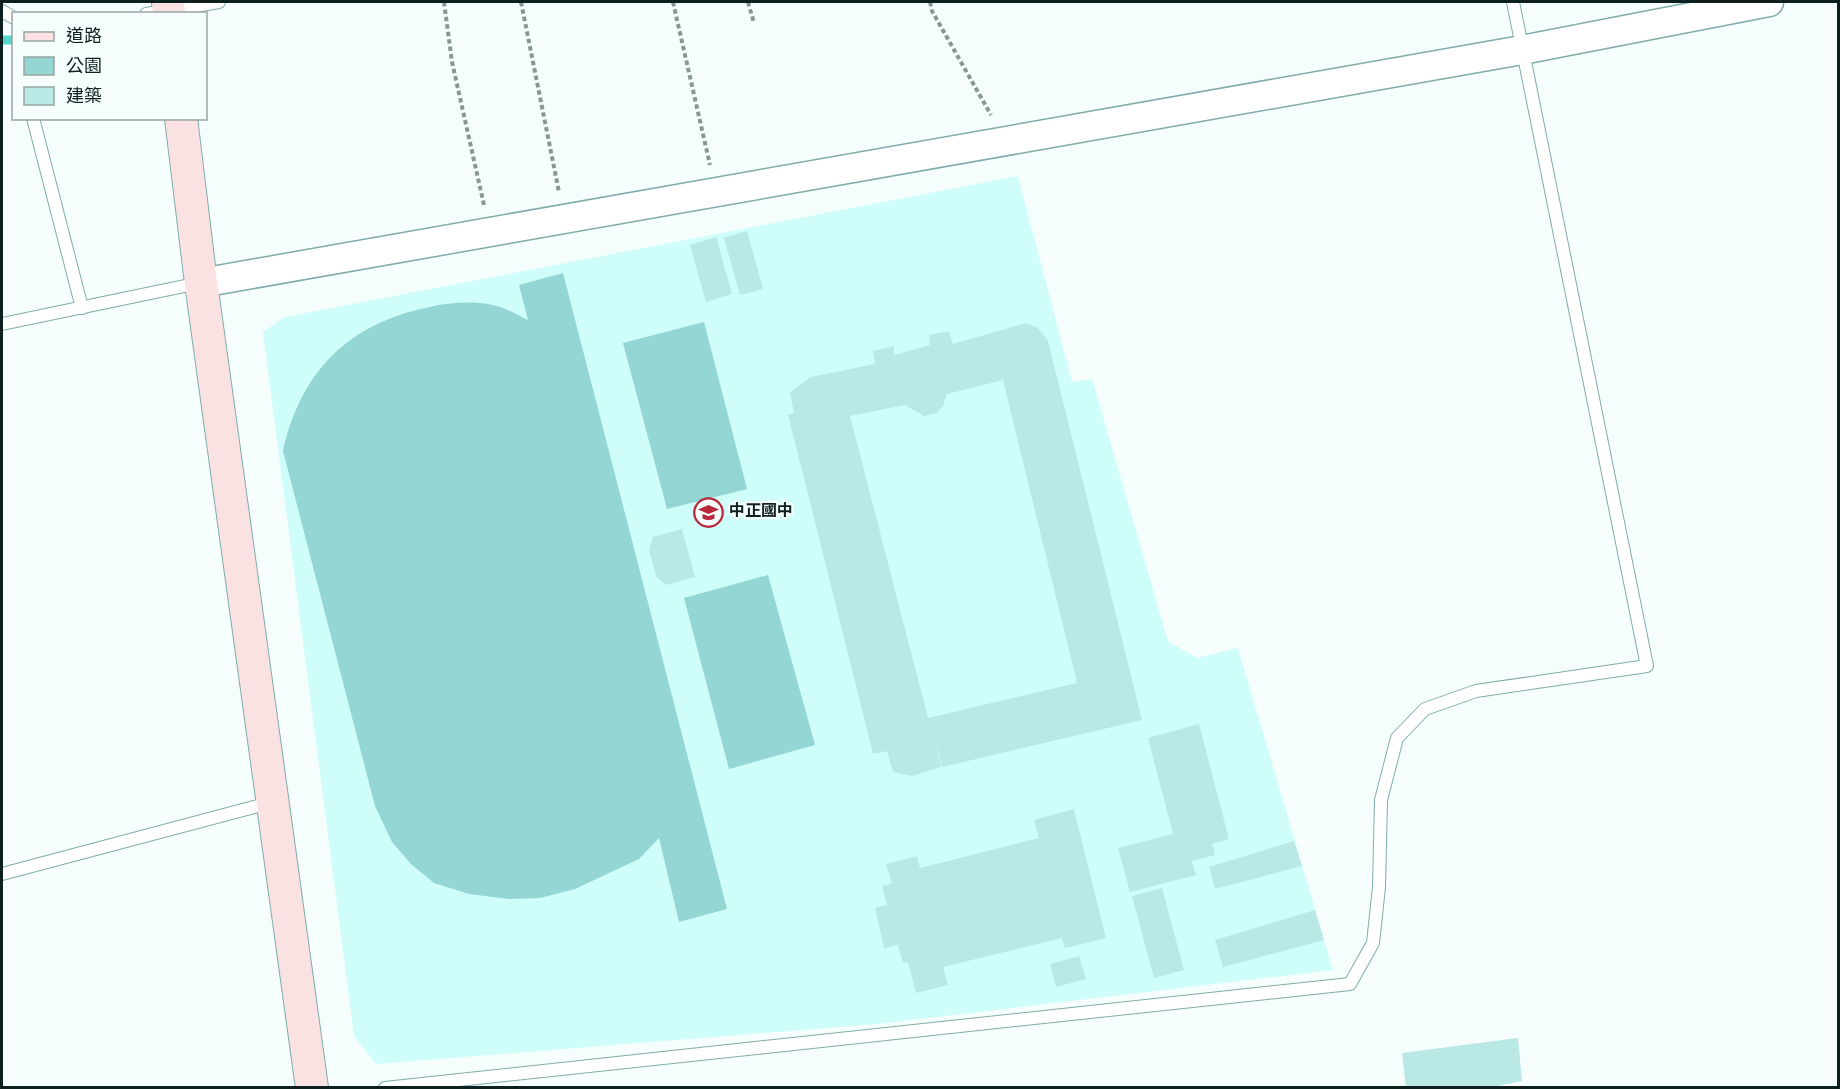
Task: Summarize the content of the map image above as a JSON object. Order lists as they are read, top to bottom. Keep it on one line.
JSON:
{"places":{"school or university":["中正國中"]},"legend":["道路","公園","建築"]}
